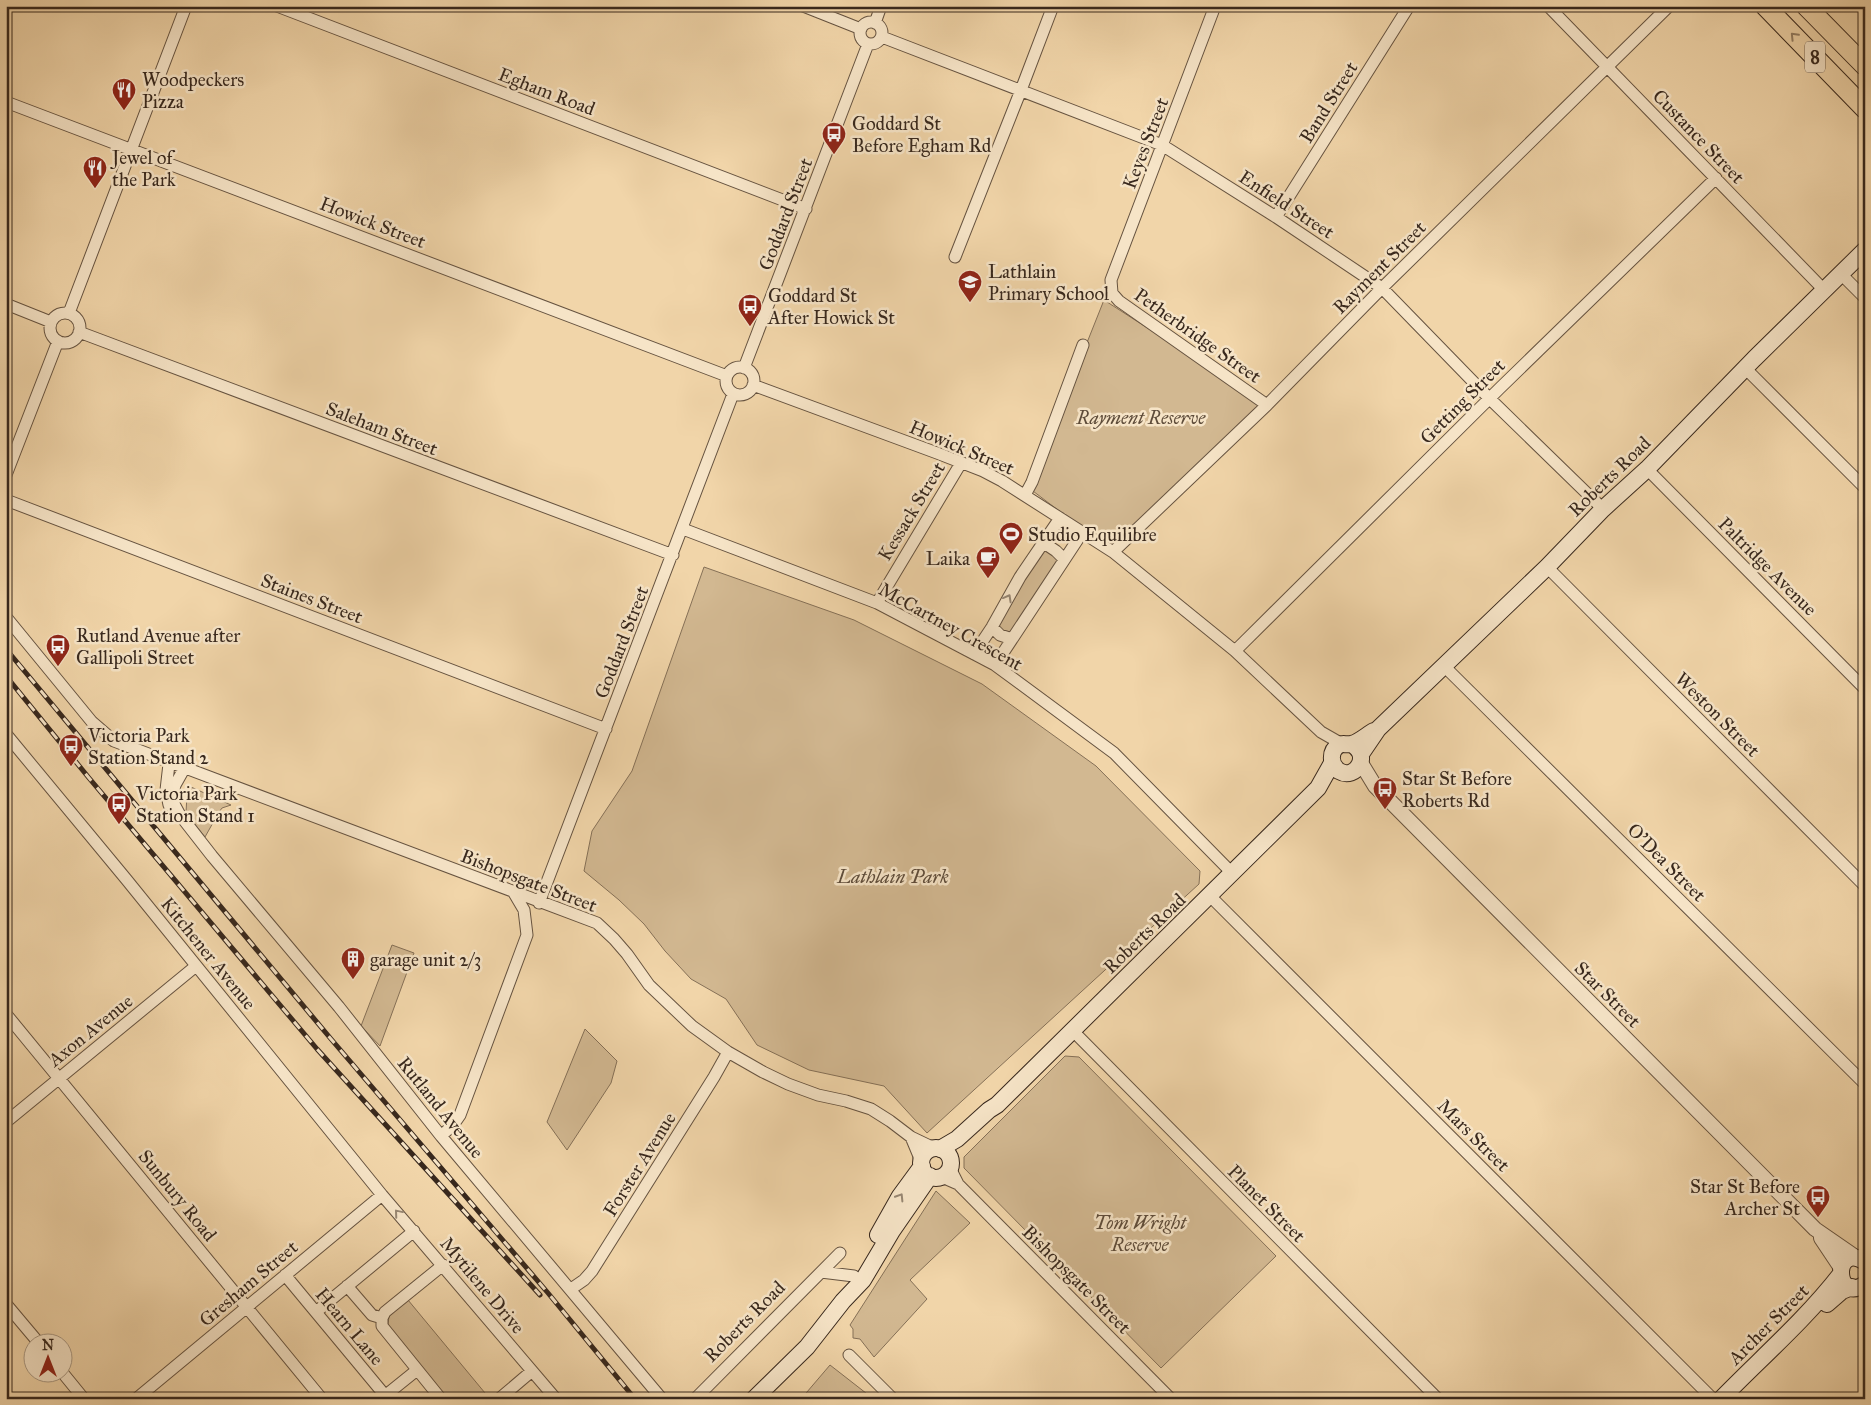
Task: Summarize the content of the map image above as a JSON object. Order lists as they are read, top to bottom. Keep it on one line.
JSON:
{"streets":{"highway":["8"],"main road":["Roberts Road","Archer Street"],"street":["Egham Road","Band Street","Custance Street","Keyes Street","Enfield Street","Goddard Street","Howick Street","Rayment Street","Petherbridge Street","Getting Street","Saleham Street","Kessack Street","Paltridge Avenue","Staines Street","McCartney Crescent","Weston Street","O'Dea Street","Bishopsgate Street","Kitchener Avenue","Star Street","Axon Avenue","Rutland Avenue","Mars Street","Forster Avenue","Sunbury Road","Planet Street","Gresham Street","Mytilene Drive","Hearn Lane"]},"crossings":[["Egham Road","Goddard Street"],["Band Street","Enfield Street"],["Custance Street","Rayment Street"],["Custance Street","Getting Street"],["Custance Street","Roberts Road"],["Keyes Street","Enfield Street"],["Keyes Street","Petherbridge Street"],["Enfield Street","Goddard Street"],["Enfield Street","Rayment Street"],["Enfield Street","Getting Street"],["Enfield Street","Roberts Road"],["Goddard Street","Howick Street"],["Goddard Street","Saleham Street"],["Goddard Street","Staines Street"],["Goddard Street","McCartney Crescent"],["Goddard Street","Bishopsgate Street"],["Howick Street","Rayment Street"],["Howick Street","Getting Street"],["Howick Street","Roberts Road"],["Howick Street","Kessack Street"],["Howick Street","Star Street"],["Rayment Street","Petherbridge Street"],["Roberts Road","Paltridge Avenue"],["Roberts Road","McCartney Crescent"],["Roberts Road","Weston Street"],["Roberts Road","O'Dea Street"],["Roberts Road","Bishopsgate Street"],["Roberts Road","Star Street"],["Roberts Road","Mars Street"],["Roberts Road","Planet Street"],["Kessack Street","McCartney Crescent"],["Bishopsgate Street","Rutland Avenue"],["Bishopsgate Street","Forster Avenue"],["Kitchener Avenue","Axon Avenue"],["Kitchener Avenue","Gresham Street"],["Kitchener Avenue","Mytilene Drive"],["Star Street","Archer Street"],["Axon Avenue","Sunbury Road"],["Rutland Avenue","Forster Avenue"],["Sunbury Road","Gresham Street"],["Gresham Street","Mytilene Drive"],["Gresham Street","Hearn Lane"]],"parks":["Rayment Reserve","Lathlain Park","Tom Wright Reserve"],"places":{"restaurant":["Woodpeckers Pizza","Jewel of the Park"],"bus stop":["Goddard St Before Egham Rd","Goddard St After Howick St","Rutland Avenue after Gallipoli Street","Victoria Park Station Stand 2","Star St Before Roberts Rd","Victoria Park Station Stand 1","Star St Before Archer St"],"school or university":["Lathlain Primary School"],"sports":["Studio Equilibre"],"cafe":["Laika"],"building":["garage unit 2/3"]},"north":"top"}
